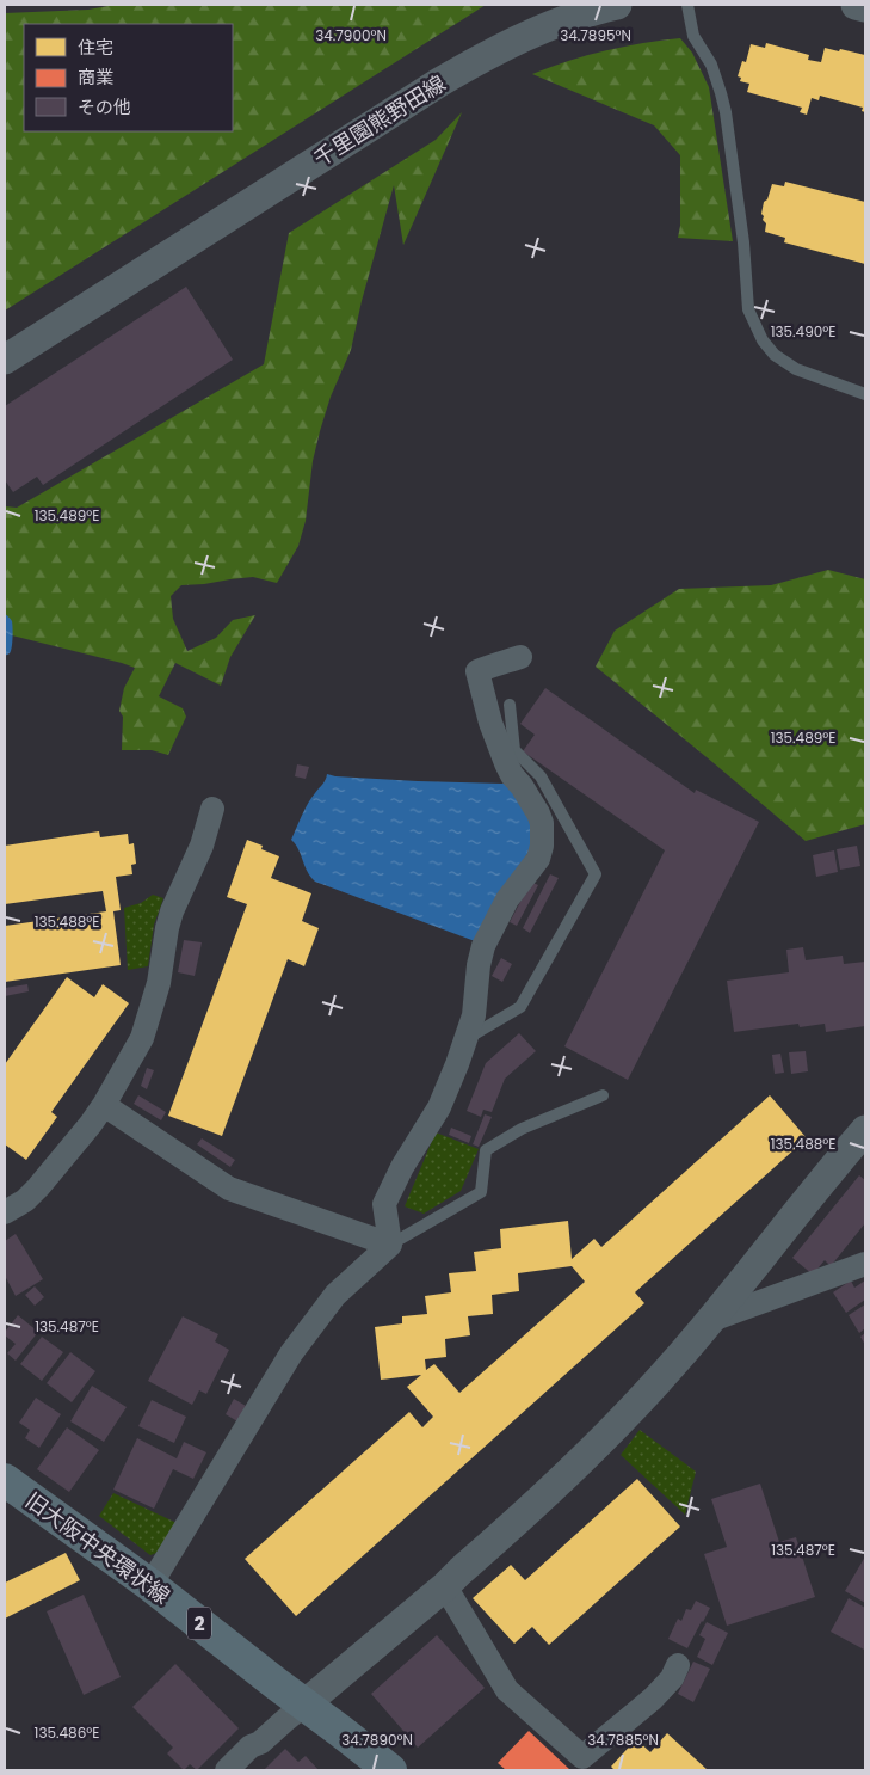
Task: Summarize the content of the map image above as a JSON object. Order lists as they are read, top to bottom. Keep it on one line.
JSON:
{"streets":{"main road":["旧大阪中央環状線","2"],"street":["千里園熊野田線"]},"legend":["住宅","商業","その他"],"coordinates":["34.7900°N","34.7895°N","135.490°E","135.489°E","135.488°E","135.487°E","135.486°E","34.7890°N","34.7885°N"]}
